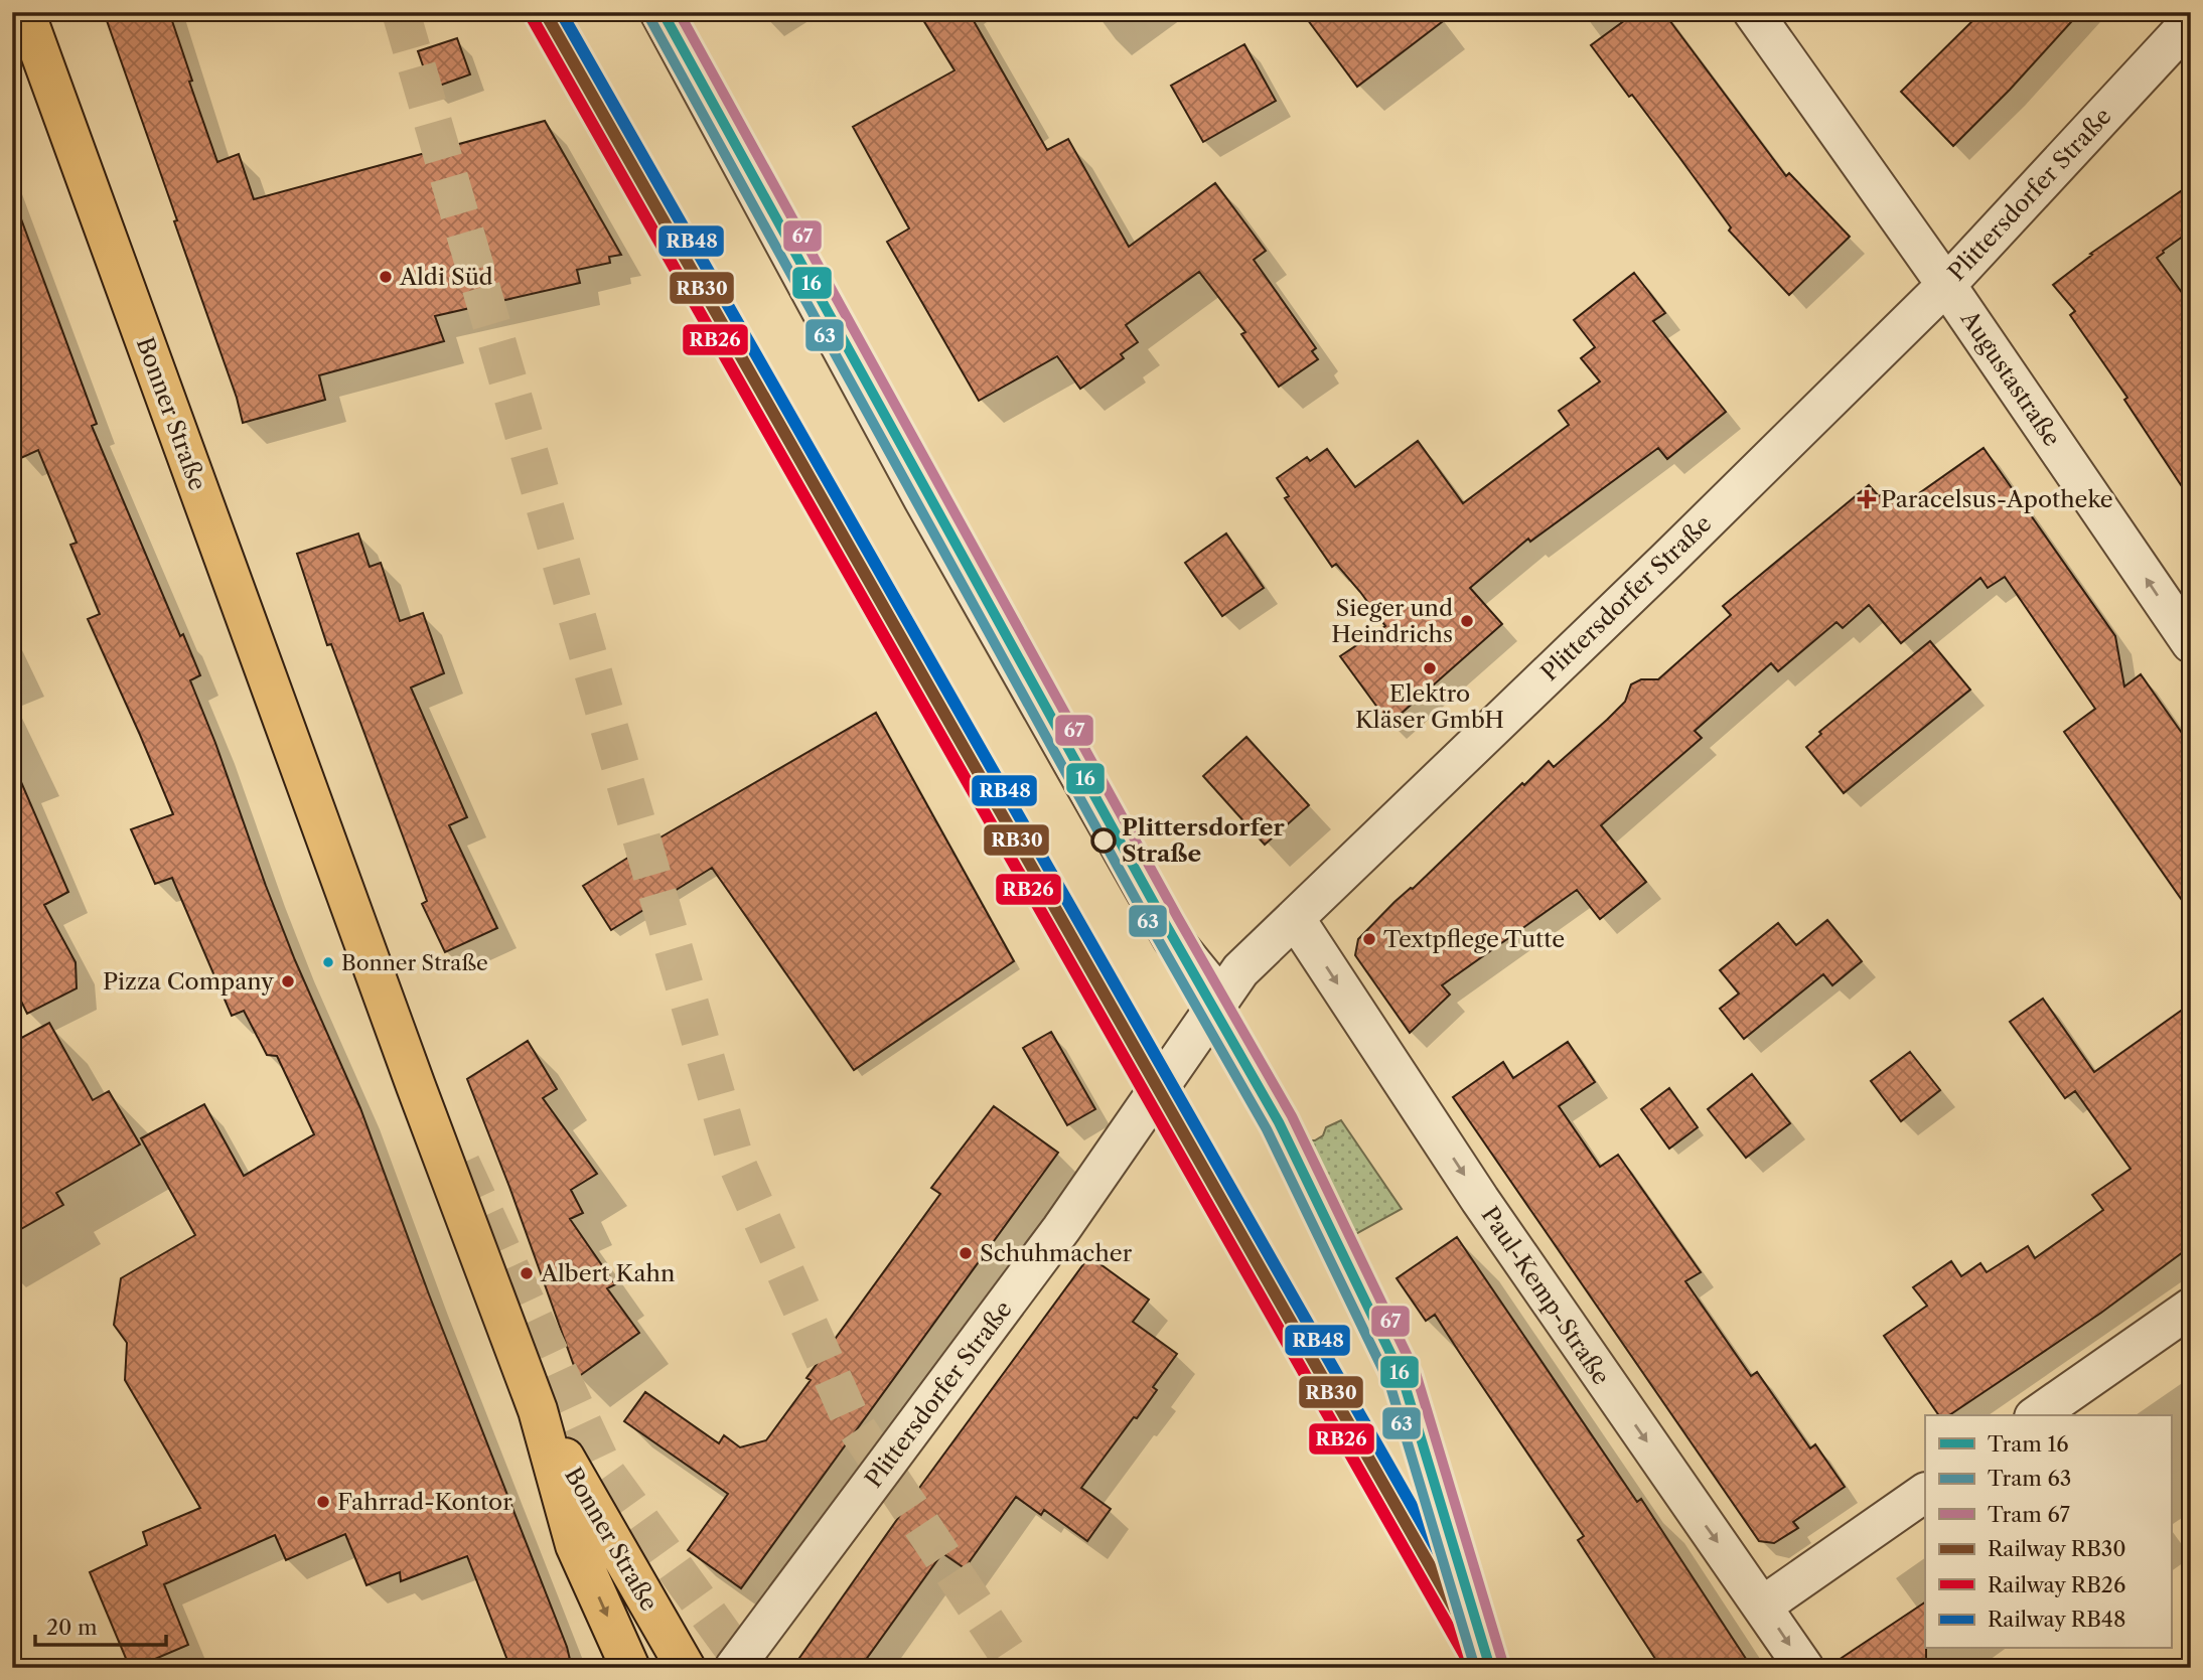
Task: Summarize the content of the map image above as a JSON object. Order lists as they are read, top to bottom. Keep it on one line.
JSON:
{"streets":{"main road":["Bonner Straße"],"street":["Plittersdorfer Straße","Augustastraße","Paul-Kemp-Straße"]},"crossings":[["Plittersdorfer Straße","Augustastraße"],["Plittersdorfer Straße","Paul-Kemp-Straße"]],"one_way":["Augustastraße","Paul-Kemp-Straße"],"places":{"other":["Aldi Süd","Sieger und Heindrichs","Elektro Kläser GmbH","Plittersdorfer Straße","Textpflege Tutte","Bonner Straße","Pizza Company","Schuhmacher","Albert Kahn","Fahrrad-Kontor"],"health":["Paracelsus-Apotheke"]},"lines":["tram line 16","tram line 67","rail line RB30","rail line RB48","tram line 63","rail line RB26"],"legend":["Tram 16","Tram 63","Tram 67","Railway RB30","Railway RB26","Railway RB48"],"scale_bar":"20 m"}
